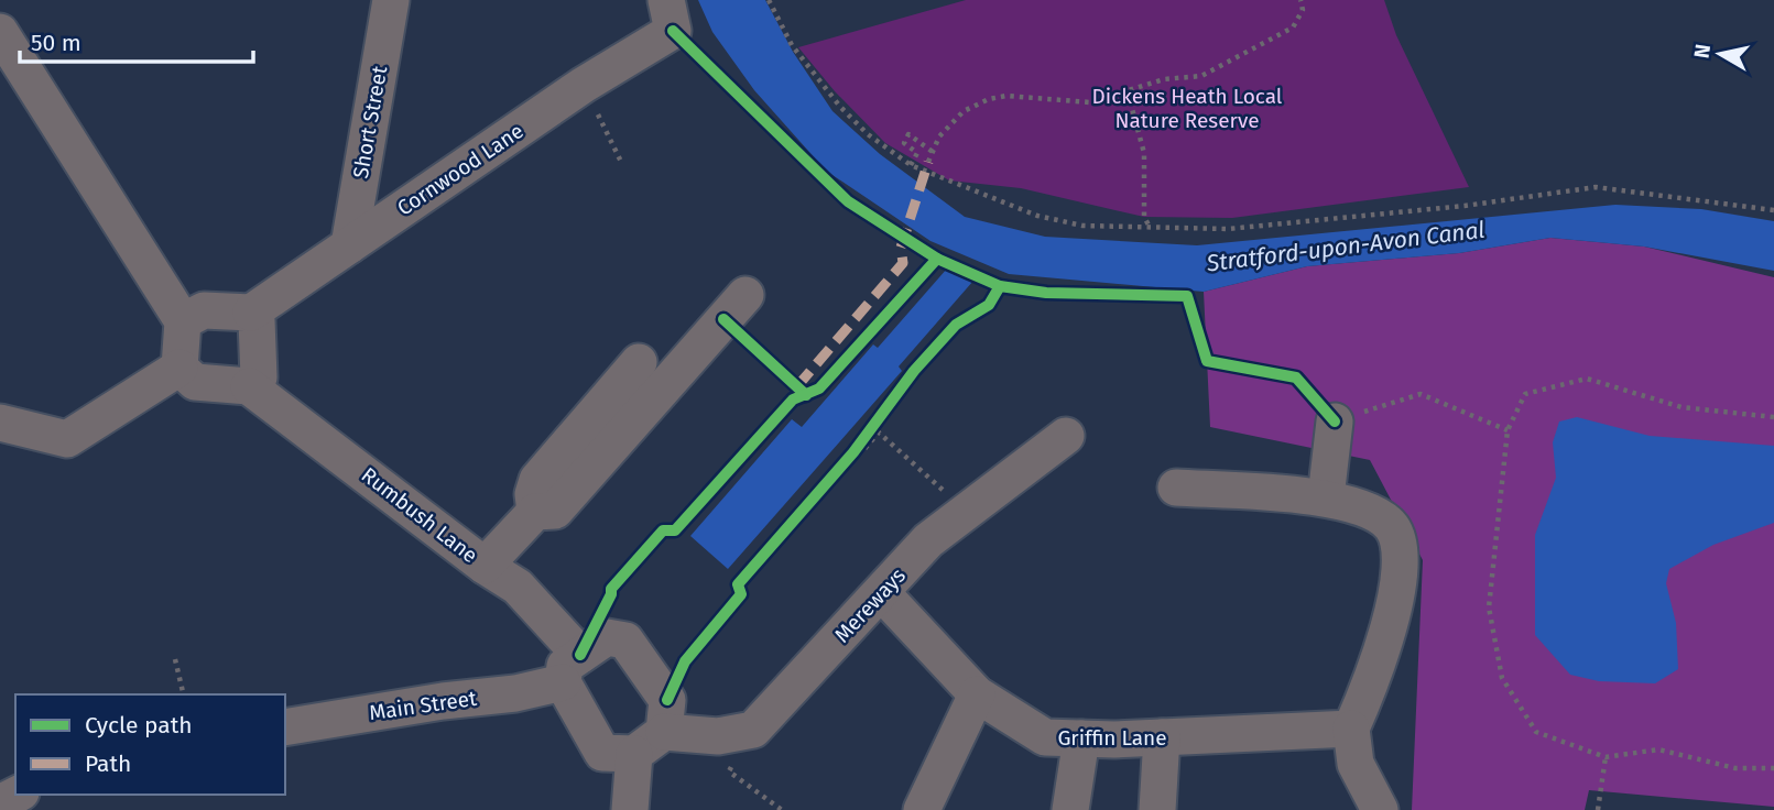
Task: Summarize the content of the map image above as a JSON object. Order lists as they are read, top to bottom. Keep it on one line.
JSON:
{"streets":{"street":["Short Street","Cornwood Lane","Rumbush Lane","Mereways","Main Street","Griffin Lane"]},"crossings":[["Short Street","Cornwood Lane"],["Cornwood Lane","Rumbush Lane"],["Rumbush Lane","Main Street"],["Mereways","Griffin Lane"]],"water":["Stratford-upon-Avon Canal"],"parks":["Dickens Heath Local Nature Reserve"],"legend":["Cycle path","Path"],"scale_bar":"50 m","north":"left"}
